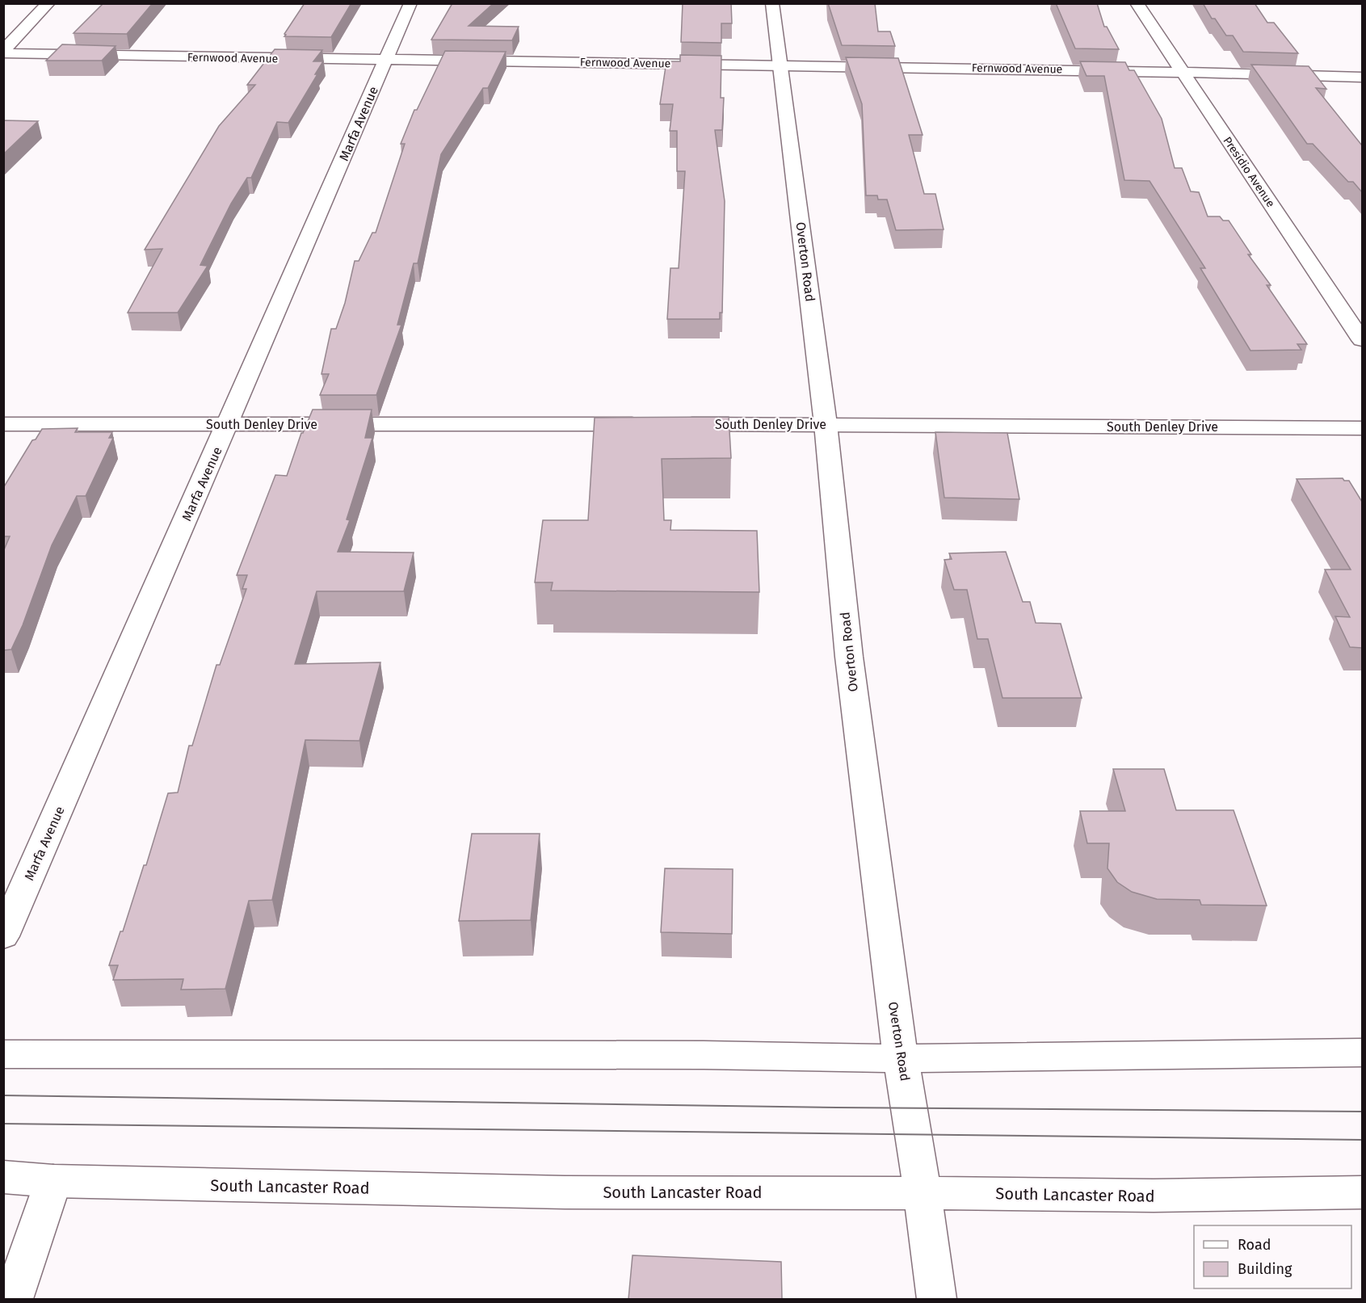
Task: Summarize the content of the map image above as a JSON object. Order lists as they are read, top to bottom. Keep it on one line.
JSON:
{"streets":{"street":["Fernwood Avenue","Marfa Avenue","Presidio Avenue","Overton Road","South Denley Drive","South Lancaster Road"]},"crossings":[["Fernwood Avenue","Marfa Avenue"],["Fernwood Avenue","Presidio Avenue"],["Fernwood Avenue","Overton Road"],["Marfa Avenue","South Denley Drive"],["Overton Road","South Denley Drive"],["Overton Road","South Lancaster Road"]],"legend":["Road","Building"]}
